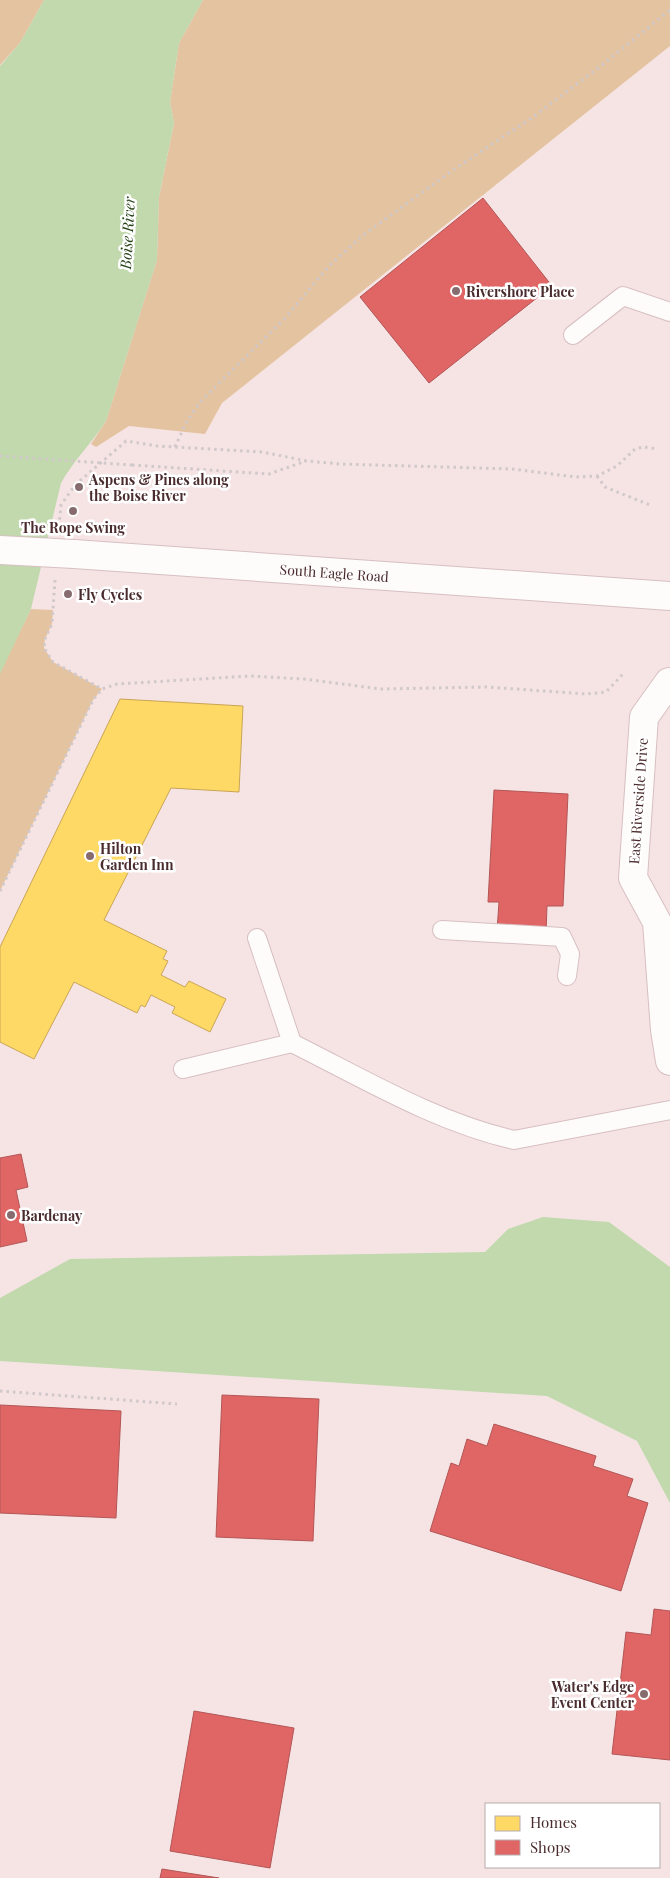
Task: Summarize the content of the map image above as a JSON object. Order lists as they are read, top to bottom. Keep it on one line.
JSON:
{"streets":{"main road":["South Eagle Road","East Riverside Drive"]},"water":["Boise River"],"places":["Rivershore Place","Aspens & Pines along the Boise River","The Rope Swing","Fly Cycles","Hilton Garden Inn","Bardenay","Water's Edge Event Center"],"legend":["Homes","Shops"]}
